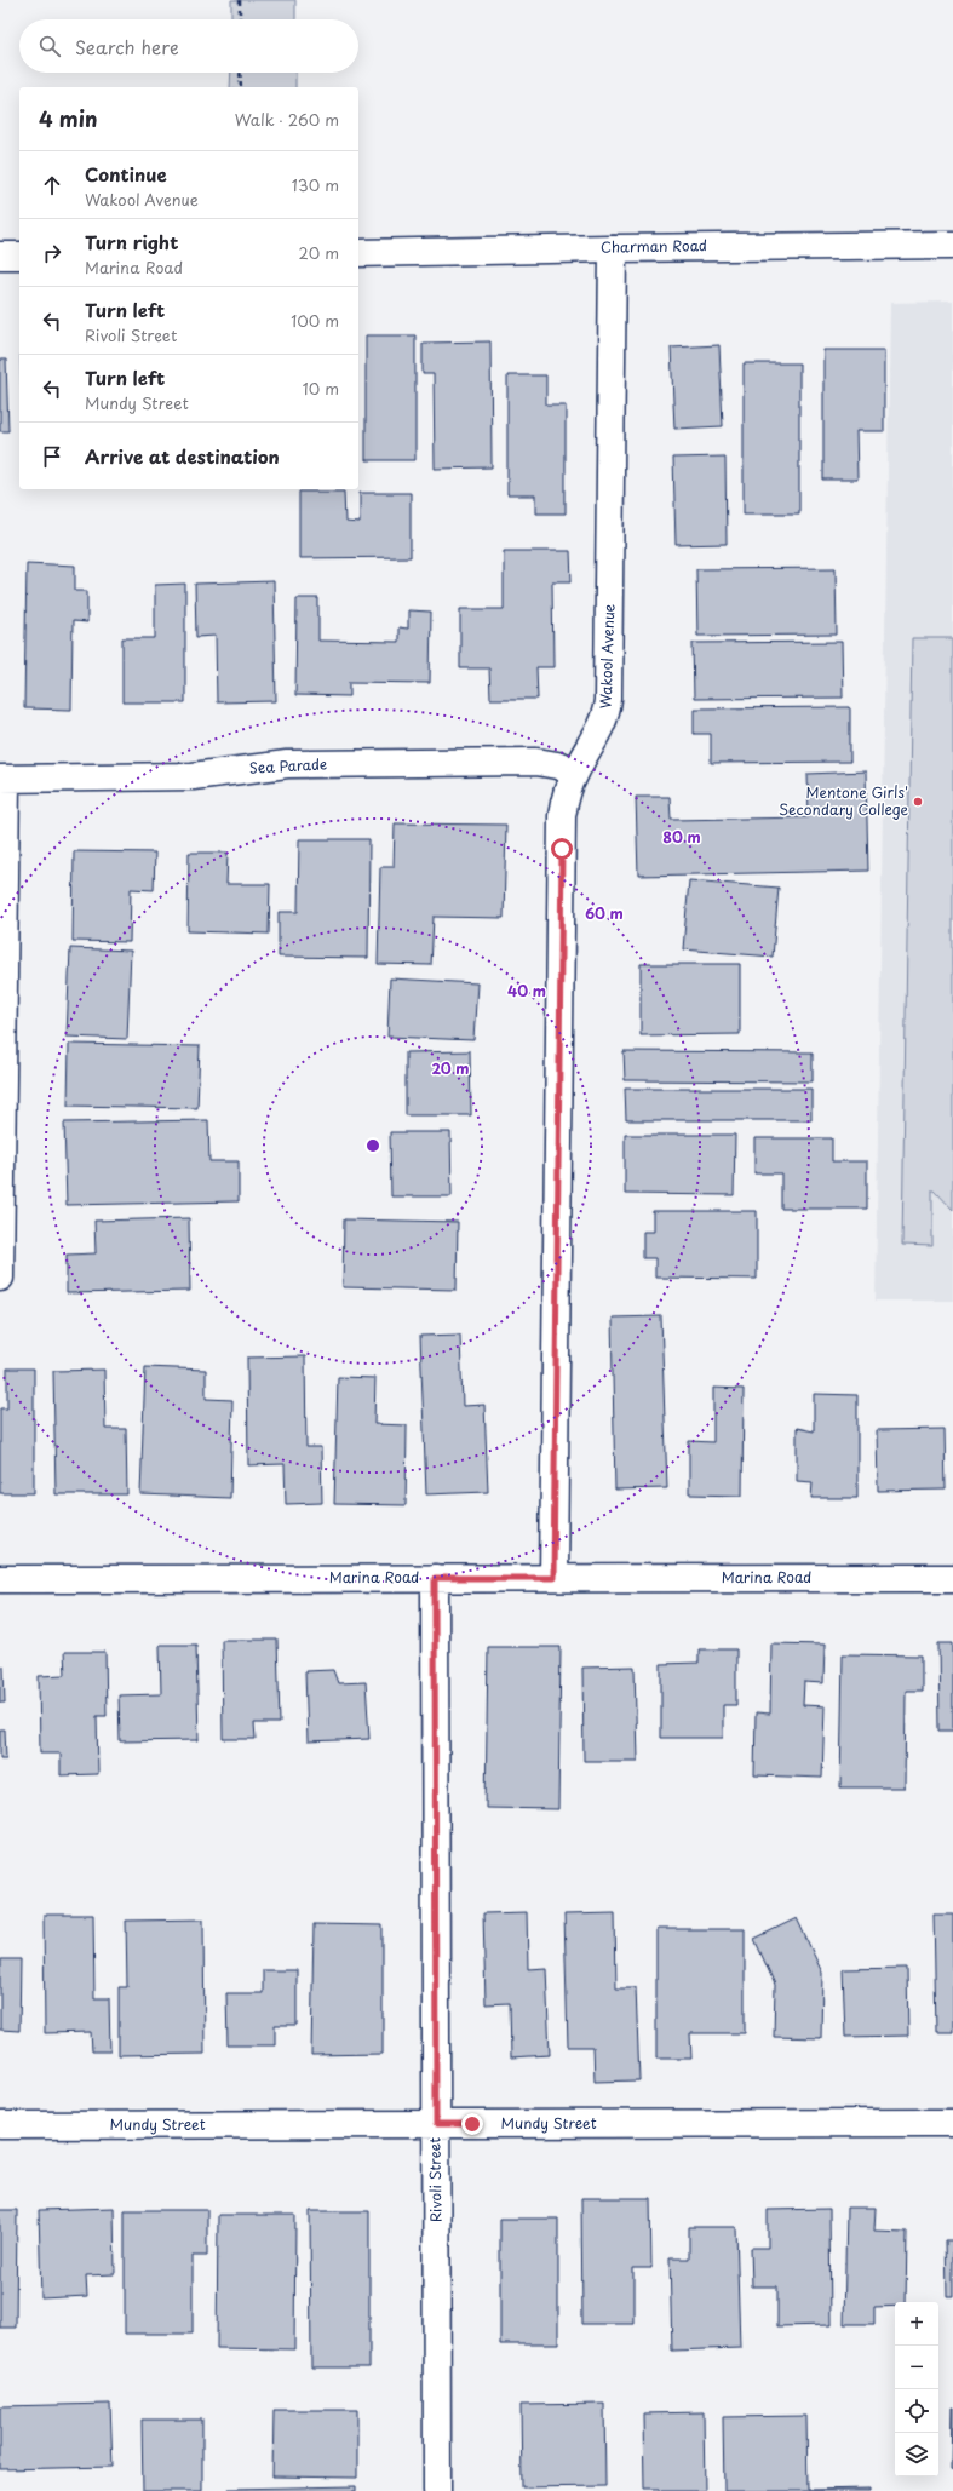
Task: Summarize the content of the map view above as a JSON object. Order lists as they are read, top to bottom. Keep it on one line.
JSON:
{"streets":{"street":["Charman Road","Wakool Avenue","Sea Parade","Marina Road","Mundy Street","Rivoli Street"]},"crossings":[["Charman Road","Wakool Avenue"],["Wakool Avenue","Sea Parade"],["Wakool Avenue","Marina Road"],["Marina Road","Rivoli Street"],["Mundy Street","Rivoli Street"]],"places":["Mentone Girls' Secondary College"],"page":{"search":"Search here","heading":["4 min","Walk · 260 m"],"list":[["Continue","Wakool Avenue","130 m"],["Turn right","Marina Road","20 m"],["Turn left","Rivoli Street","100 m"],["Turn left","Mundy Street","10 m"],"Arrive at destination"],"map_buttons":["+","−"]},"rings":["80 m","60 m","40 m","20 m"]}
